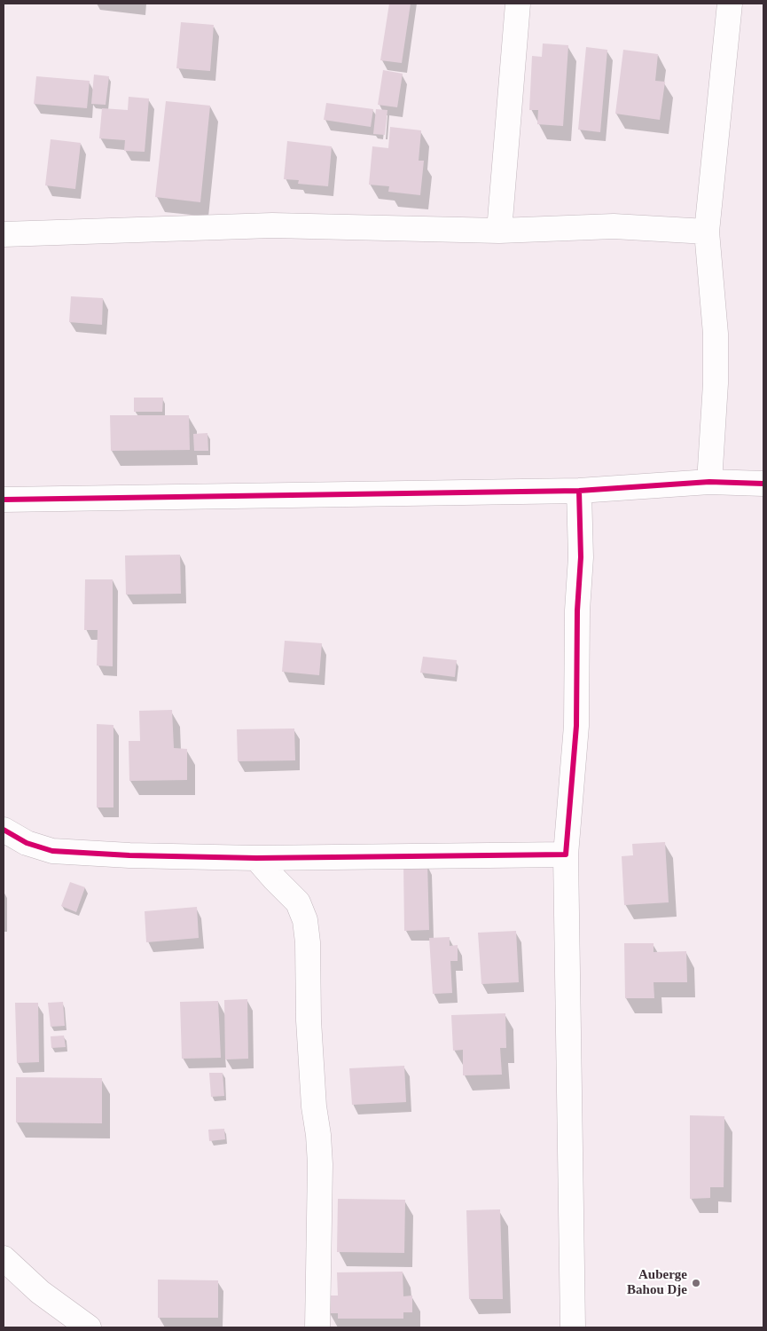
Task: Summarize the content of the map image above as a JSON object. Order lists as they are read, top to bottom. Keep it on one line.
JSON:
{"places":["Auberge Bahou Dje"]}
